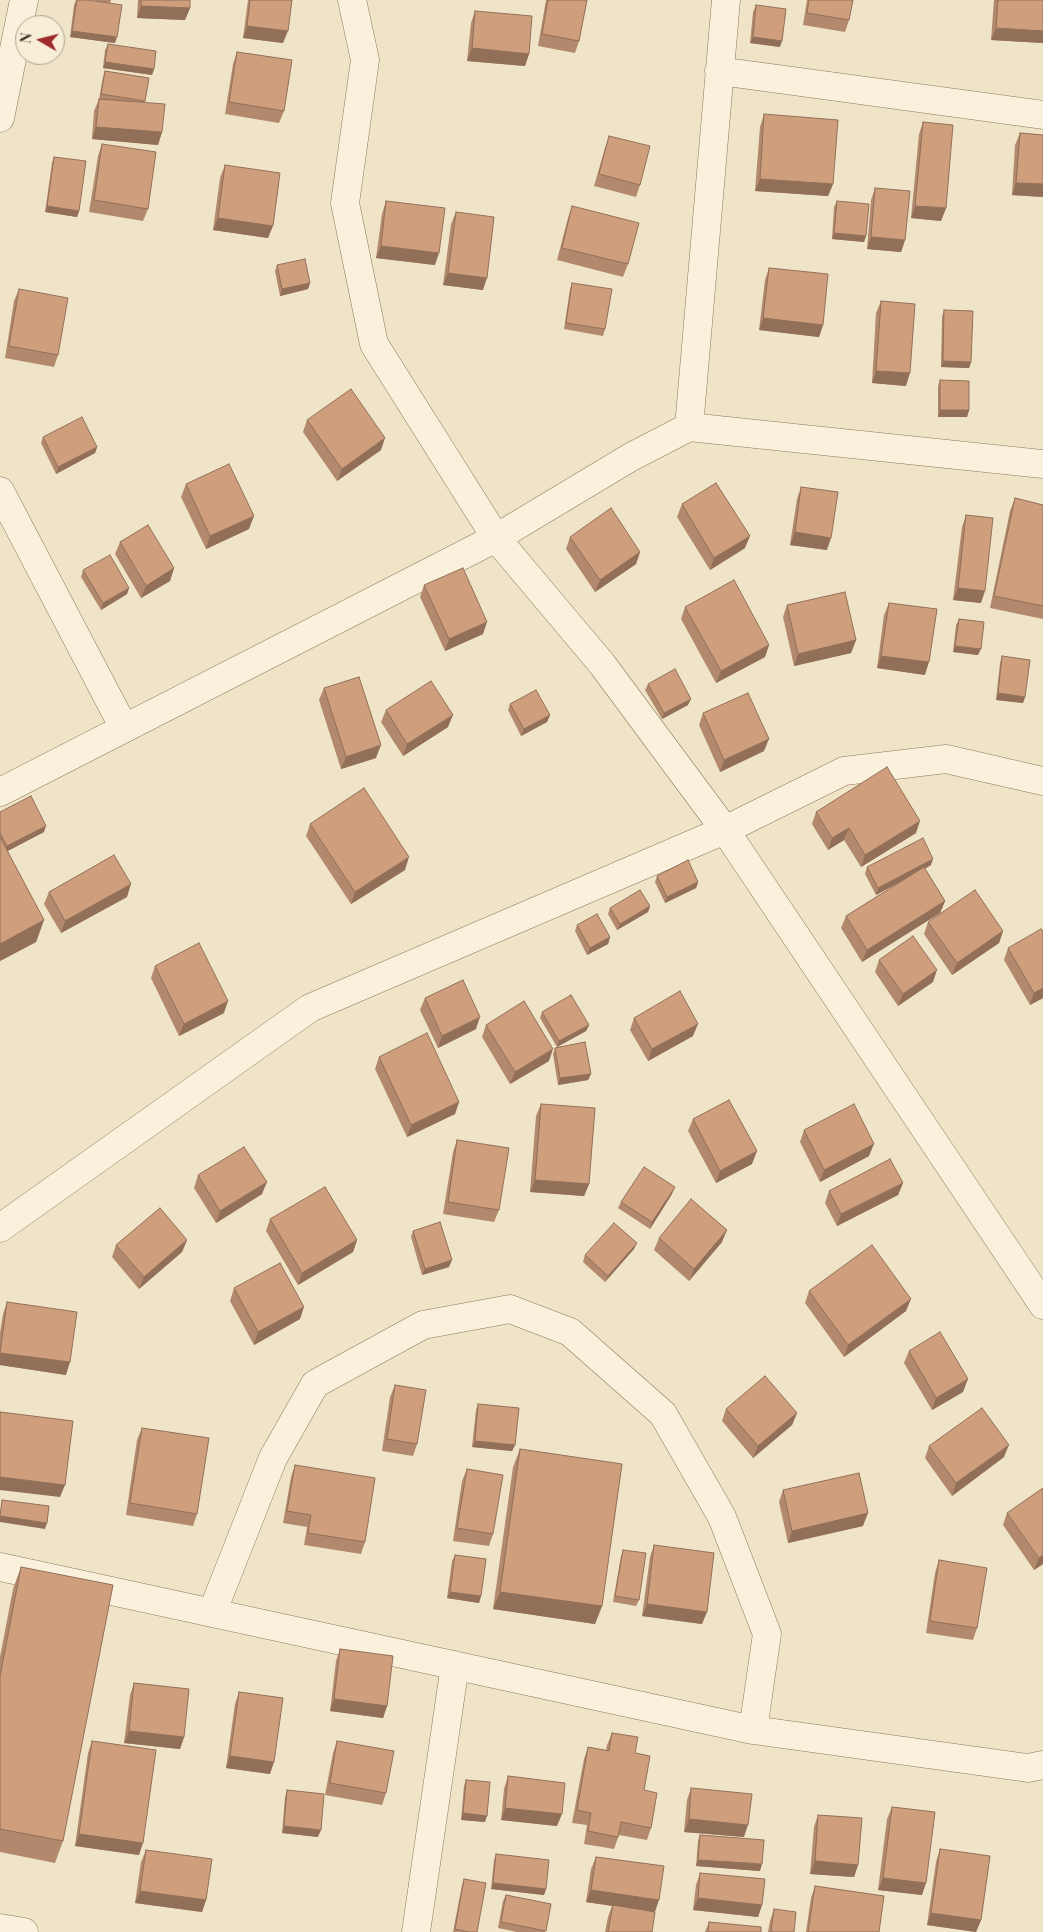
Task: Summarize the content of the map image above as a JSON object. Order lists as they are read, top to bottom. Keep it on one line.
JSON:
{"north":"left"}
